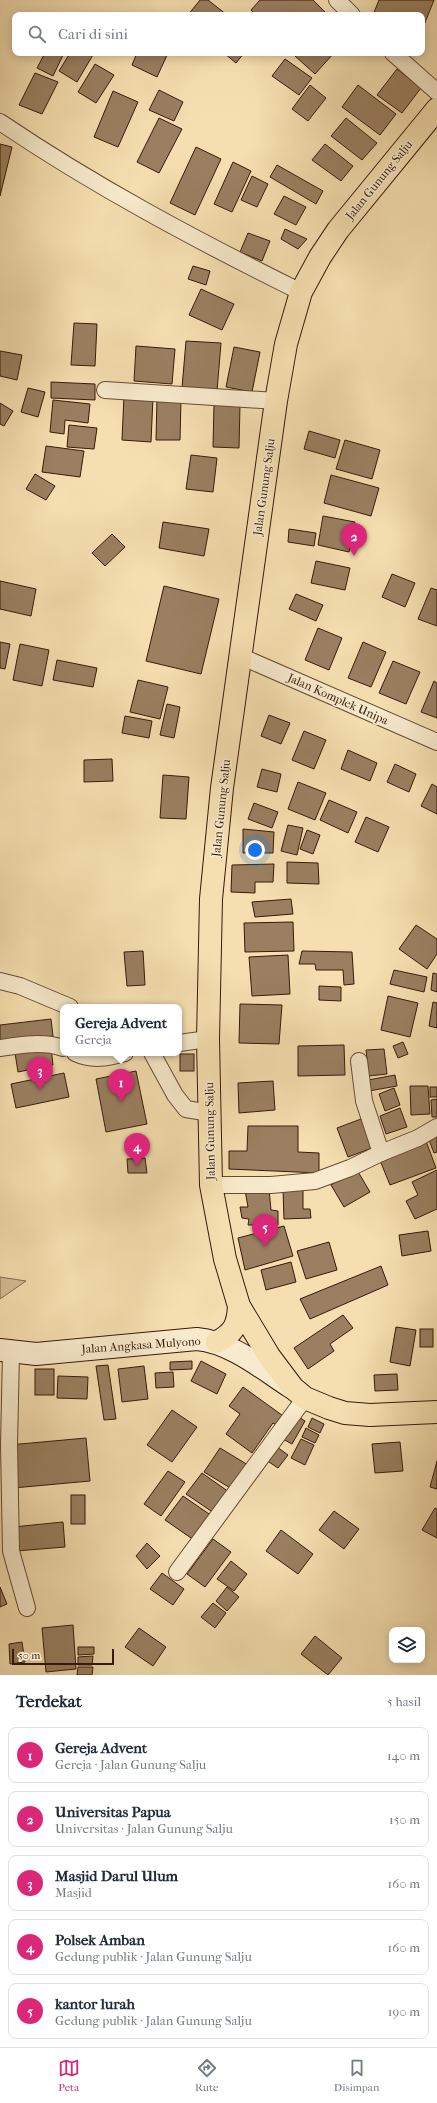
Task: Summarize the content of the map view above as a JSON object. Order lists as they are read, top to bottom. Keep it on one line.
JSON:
{"streets":{"main road":["Jalan Gunung Salju","Jalan Angkasa Mulyono"],"street":["Jalan Komplek Unipa"]},"crossings":[["Jalan Gunung Salju","Jalan Komplek Unipa"],["Jalan Gunung Salju","Jalan Angkasa Mulyono"]],"scale_bar":"50 m","page":{"search":"Cari di sini","pins":["2","3","1","4","5"],"popup":["Gereja Advent","Gereja"],"scale":"50 m","heading":["Terdekat","5 hasil"],"list":[{"mark":"1","name":"Gereja Advent","note":"Gereja · Jalan Gunung Salju","value":"140 m"},{"mark":"2","name":"Universitas Papua","note":"Universitas · Jalan Gunung Salju","value":"150 m"},{"mark":"3","name":"Masjid Darul Ulum","note":"Masjid","value":"160 m"},{"mark":"4","name":"Polsek Amban","note":"Gedung publik · Jalan Gunung Salju","value":"160 m"},{"mark":"5","name":"kantor lurah","note":"Gedung publik · Jalan Gunung Salju","value":"190 m"}],"nav":["Peta","Rute","Disimpan"]}}
